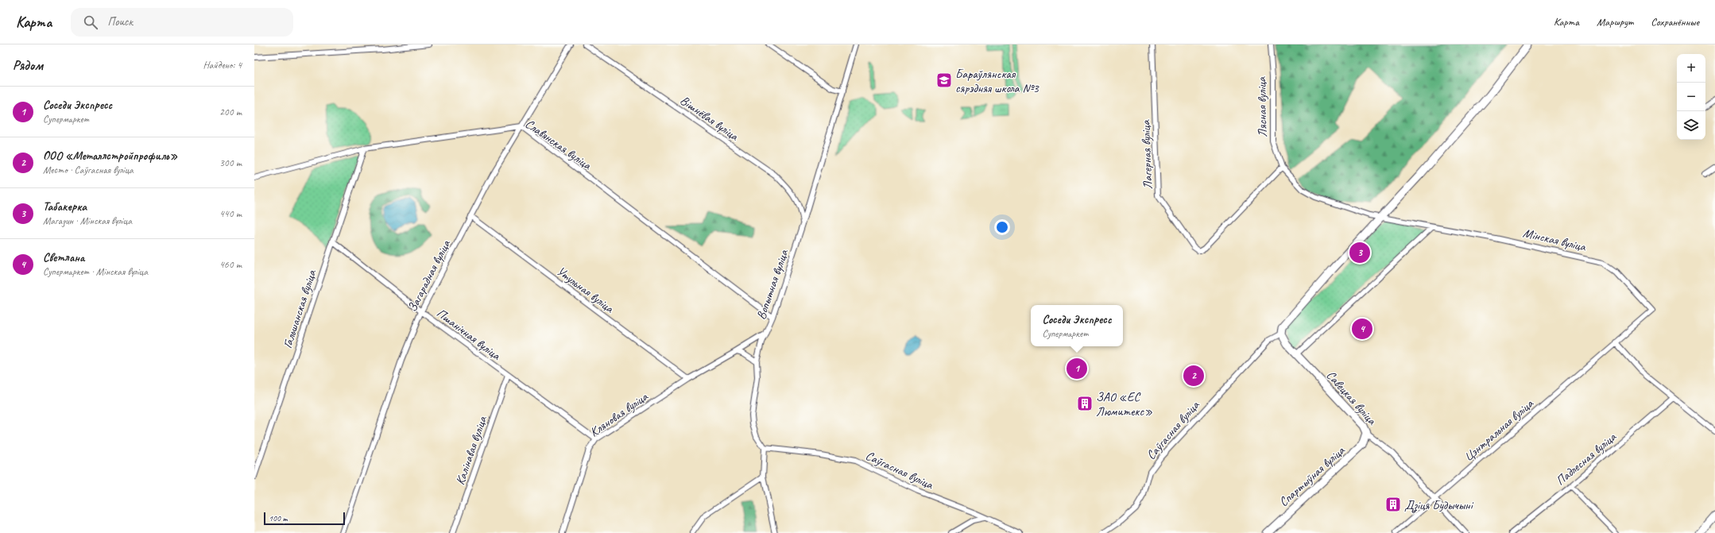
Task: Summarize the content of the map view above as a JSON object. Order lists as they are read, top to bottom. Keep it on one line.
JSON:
{"streets":{"main road":["Савецкая вуліца","Спартыўная вуліца"],"street":["Лясная вуліца","Вішнёвая вуліца","Славянская вуліца","Лагерная вуліца","Мінская вуліца","Загарадная вуліца","Вопытная вуліца","Утульная вуліца","Гальшанская вуліца","Пшанічная вуліца","Кляновая вуліца","Саўгасная вуліца","Цэнтральная вуліца","Калінавая вуліца","Падлесная вуліца"]},"crossings":[["Лясная вуліца","Лагерная вуліца"],["Лясная вуліца","Мінская вуліца"],["Вішнёвая вуліца","Вопытная вуліца"],["Славянская вуліца","Загарадная вуліца"],["Славянская вуліца","Вопытная вуліца"],["Славянская вуліца","Гальшанская вуліца"],["Лагерная вуліца","Мінская вуліца"],["Мінская вуліца","Цэнтральная вуліца"],["Загарадная вуліца","Утульная вуліца"],["Загарадная вуліца","Пшанічная вуліца"],["Вопытная вуліца","Кляновая вуліца"],["Вопытная вуліца","Саўгасная вуліца"],["Утульная вуліца","Кляновая вуліца"],["Гальшанская вуліца","Пшанічная вуліца"],["Пшанічная вуліца","Кляновая вуліца"],["Пшанічная вуліца","Калінавая вуліца"],["Савецкая вуліца","Саўгасная вуліца"],["Савецкая вуліца","Цэнтральная вуліца"],["Савецкая вуліца","Спартыўная вуліца"]],"places":{"school or university":["Бараўлянская сярэдняя школа №3"],"building":["ЗАО «ЕС Люмитекс»","Дзіця Будычыні"]},"scale_bar":"100 m","page":{"header":"Карта","search":"Поиск","nav":["Карта","Маршрут","Сохранённые"],"heading":["Рядом","Найдено: 4"],"map_buttons":["+","−"],"list":[{"mark":"1","name":"Соседи Экспресс","note":"Супермаркет","value":"200 m"},{"mark":"2","name":"ООО «Металлстройпрофиль»","note":"Место · Саўгасная вуліца","value":"300 m"},{"mark":"3","name":"Табакерка","note":"Магазин · Мінская вуліца","value":"440 m"},{"mark":"4","name":"Светлана","note":"Супермаркет · Мінская вуліца","value":"460 m"}],"pins":["3","4","1","2"],"popup":["Соседи Экспресс","Супермаркет"],"scale":"100 m"}}
